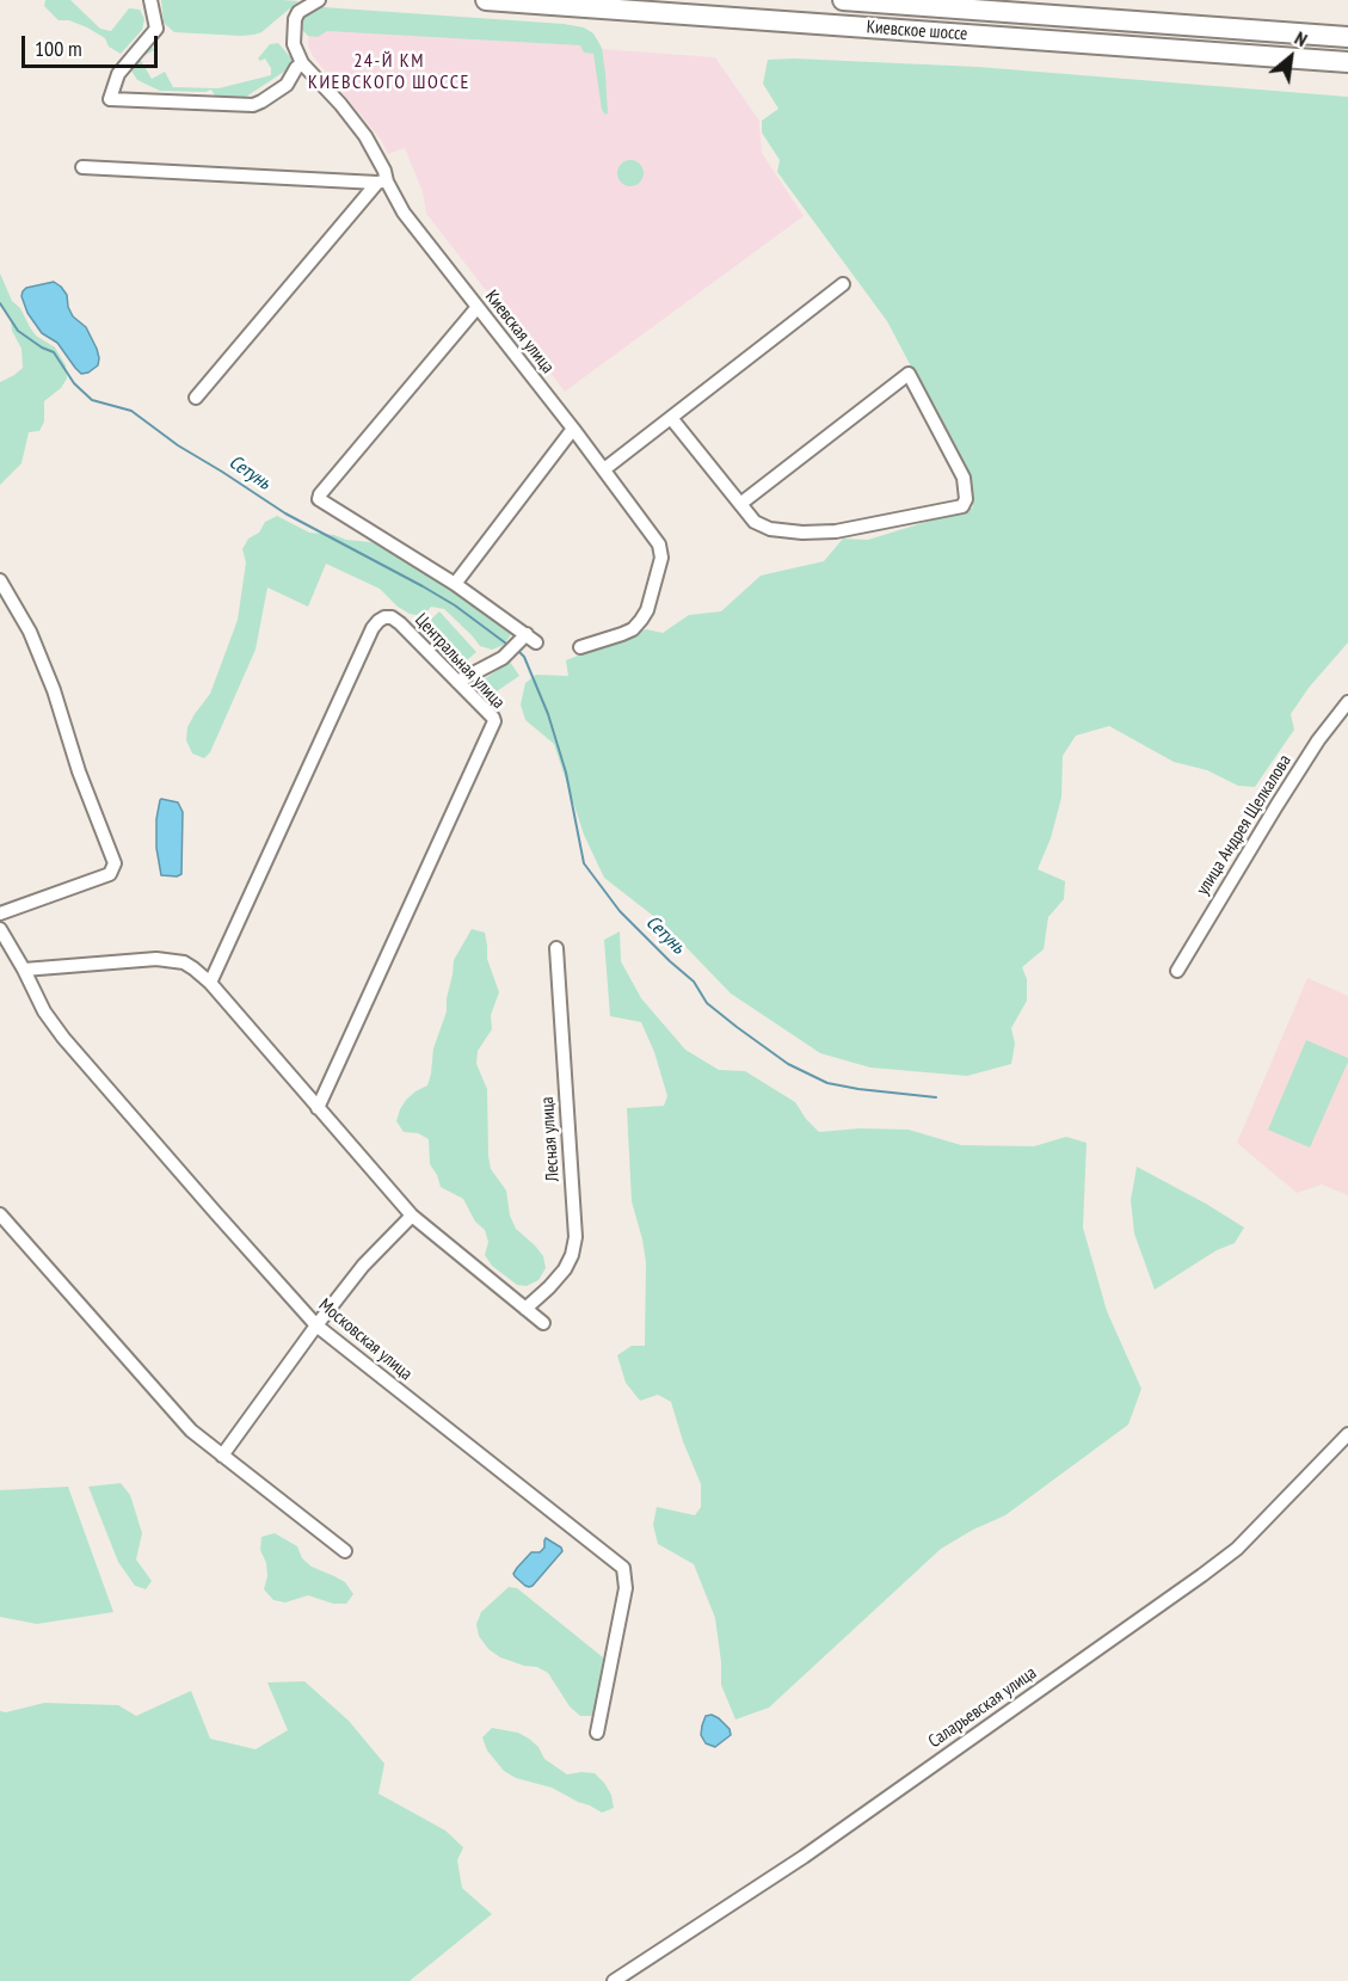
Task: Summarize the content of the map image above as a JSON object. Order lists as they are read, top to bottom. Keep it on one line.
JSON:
{"streets":{"highway":["Киевское шоссе"],"street":["Киевская улица","Центральная улица","улица Андрея Щелкалова","Лесная улица","Московская улица","Саларьевская улица"]},"districts":["24-Й КМ КИЕВСКОГО ШОССЕ"],"water":["Сетунь"],"scale_bar":"100 m","north":"top right"}
